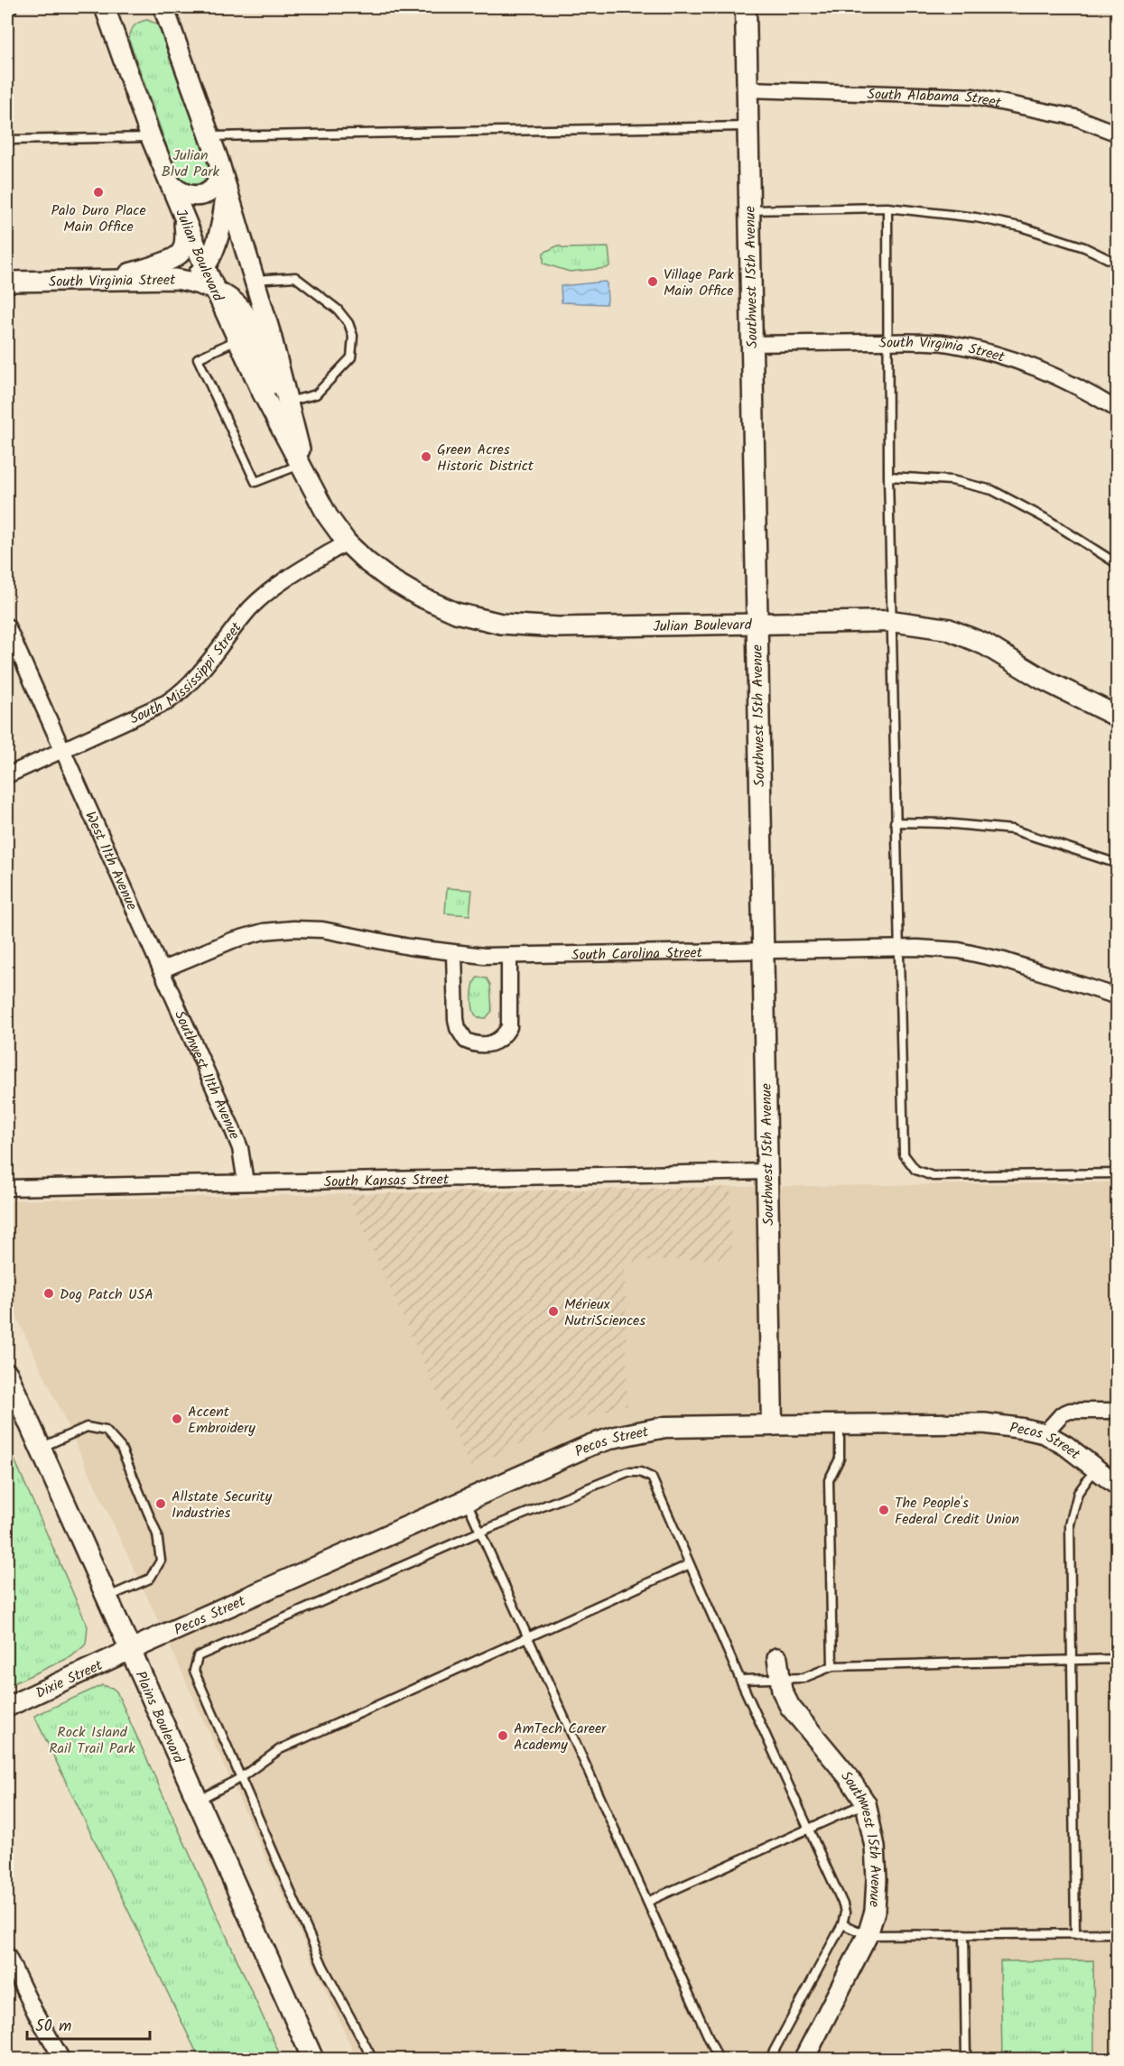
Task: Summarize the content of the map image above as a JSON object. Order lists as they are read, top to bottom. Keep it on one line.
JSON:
{"streets":{"main road":["Julian Boulevard","Southwest 15th Avenue","Pecos Street","Plains Boulevard"],"street":["South Alabama Street","South Virginia Street","South Mississippi Street","West 11th Avenue","South Carolina Street","Southwest 11th Avenue","South Kansas Street","Dixie Street"]},"crossings":[["South Alabama Street","Southwest 15th Avenue"],["Julian Boulevard","Southwest 15th Avenue"],["Julian Boulevard","South Virginia Street"],["Julian Boulevard","South Mississippi Street"],["Southwest 15th Avenue","South Virginia Street"],["Southwest 15th Avenue","South Carolina Street"],["Southwest 15th Avenue","South Kansas Street"],["Southwest 15th Avenue","Pecos Street"],["South Mississippi Street","West 11th Avenue"],["West 11th Avenue","South Carolina Street"],["West 11th Avenue","Southwest 11th Avenue"],["South Carolina Street","Southwest 11th Avenue"],["Southwest 11th Avenue","South Kansas Street"],["Pecos Street","Dixie Street"],["Pecos Street","Plains Boulevard"],["Dixie Street","Plains Boulevard"]],"parks":["Julian Blvd Park","Rock Island Rail Trail Park"],"places":["Palo Duro Place Main Office","Village Park Main Office","Green Acres Historic District","Dog Patch USA","Mérieux NutriSciences","Accent Embroidery","Allstate Security Industries","The People's Federal Credit Union","AmTech Career Academy"],"scale_bar":"50 m"}
